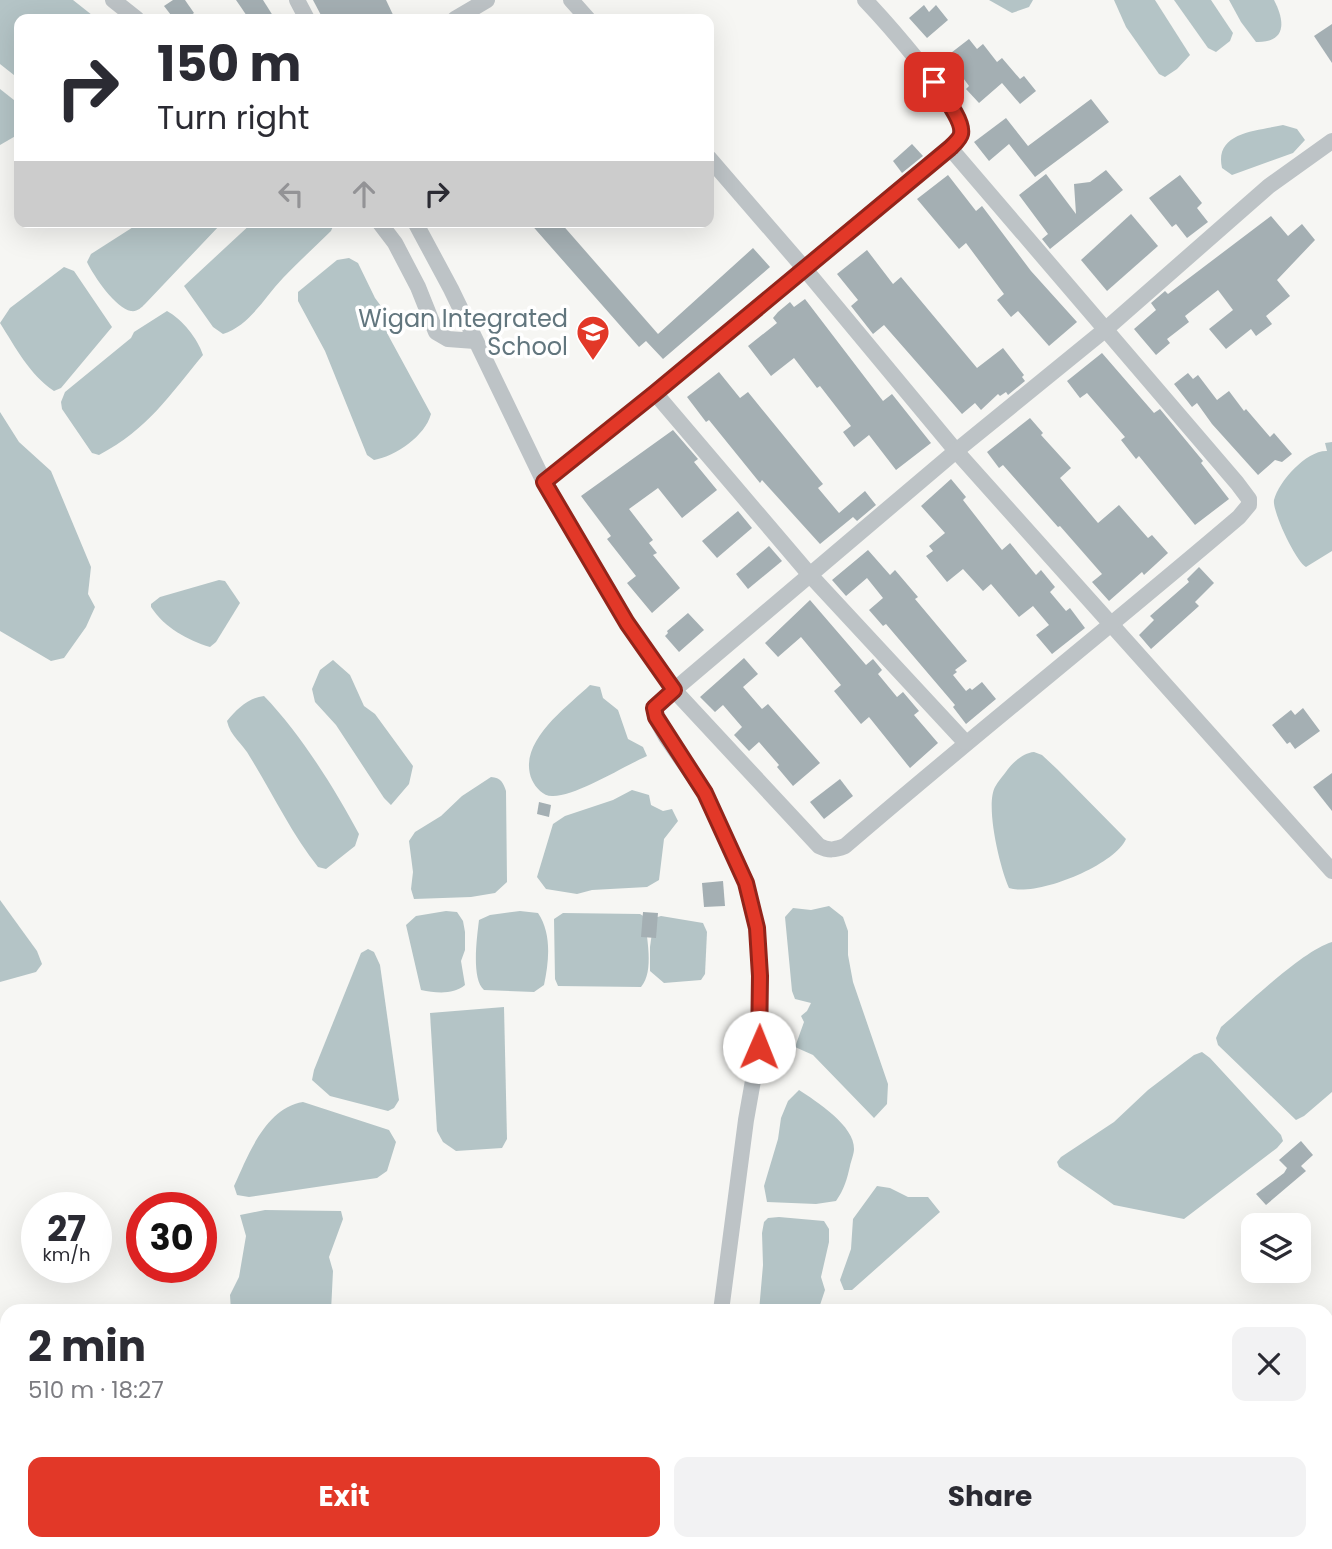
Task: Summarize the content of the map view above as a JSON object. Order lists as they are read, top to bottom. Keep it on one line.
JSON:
{"places":{"school or university":["Wigan Integrated School"]},"page":{"turn":["150 m","Turn right"],"speed":"27 km/h","limit":"30","heading":["2 min","510 m · 18:27"],"buttons":["Exit","Share"]}}
